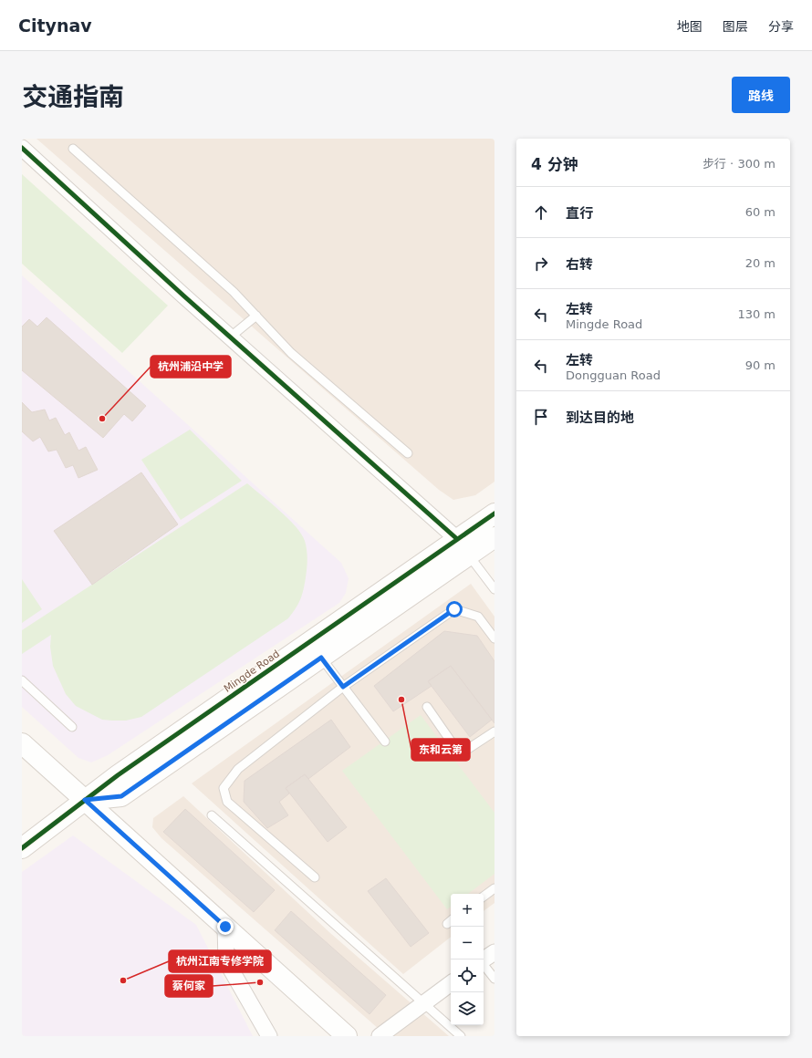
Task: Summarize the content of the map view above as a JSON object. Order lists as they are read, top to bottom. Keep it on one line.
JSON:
{"streets":{"street":["Mingde Road"]},"places":["杭州浦沿中学","东和云第","杭州江南专修学院","蔡何家"],"page":{"header":"Citynav","nav":["地图","图层","分享"],"title":"交通指南","buttons":"路线","heading":["4 分钟","步行 · 300 m"],"list":[["直行","60 m"],["右转","20 m"],["左转","Mingde Road","130 m"],["左转","Dongguan Road","90 m"],"到达目的地"],"map_buttons":["+","−"]}}
